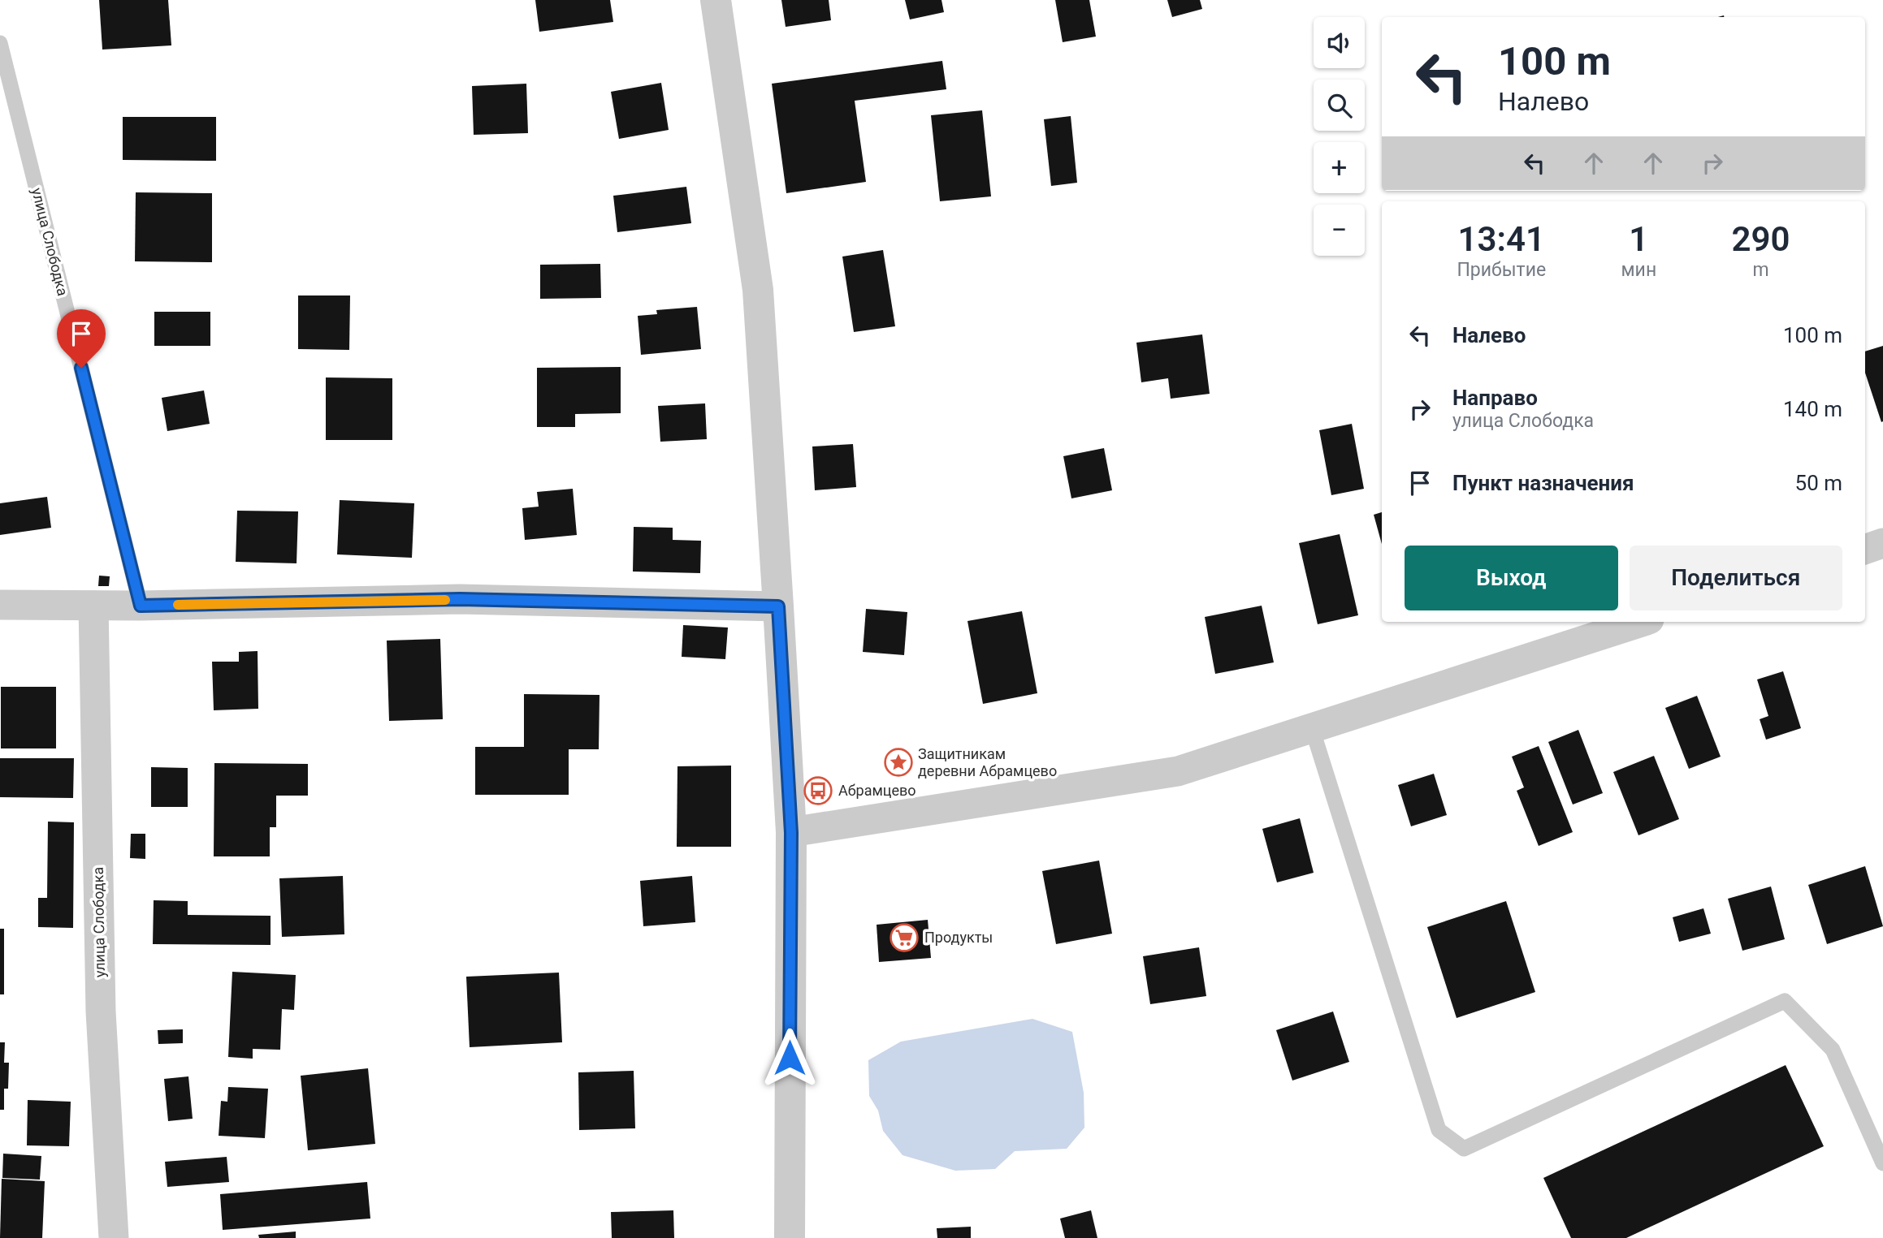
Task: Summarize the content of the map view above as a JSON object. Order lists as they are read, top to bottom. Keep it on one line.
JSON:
{"streets":{"street":["улица Слободка"]},"places":{"place":["Защитникам деревни Абрамцево"],"bus stop":["Абрамцево"],"supermarket":["Продукты"]},"page":{"map_buttons":["+","−"],"turn":["100 m","Налево"],"eta":["13:41","Прибытие","1","мин","290","m"],"list":[{"name":"Налево","value":"100 m"},{"name":"Направо","note":"улица Слободка","value":"140 m"},{"name":"Пункт назначения","value":"50 m"}],"buttons":["Выход","Поделиться"]}}
